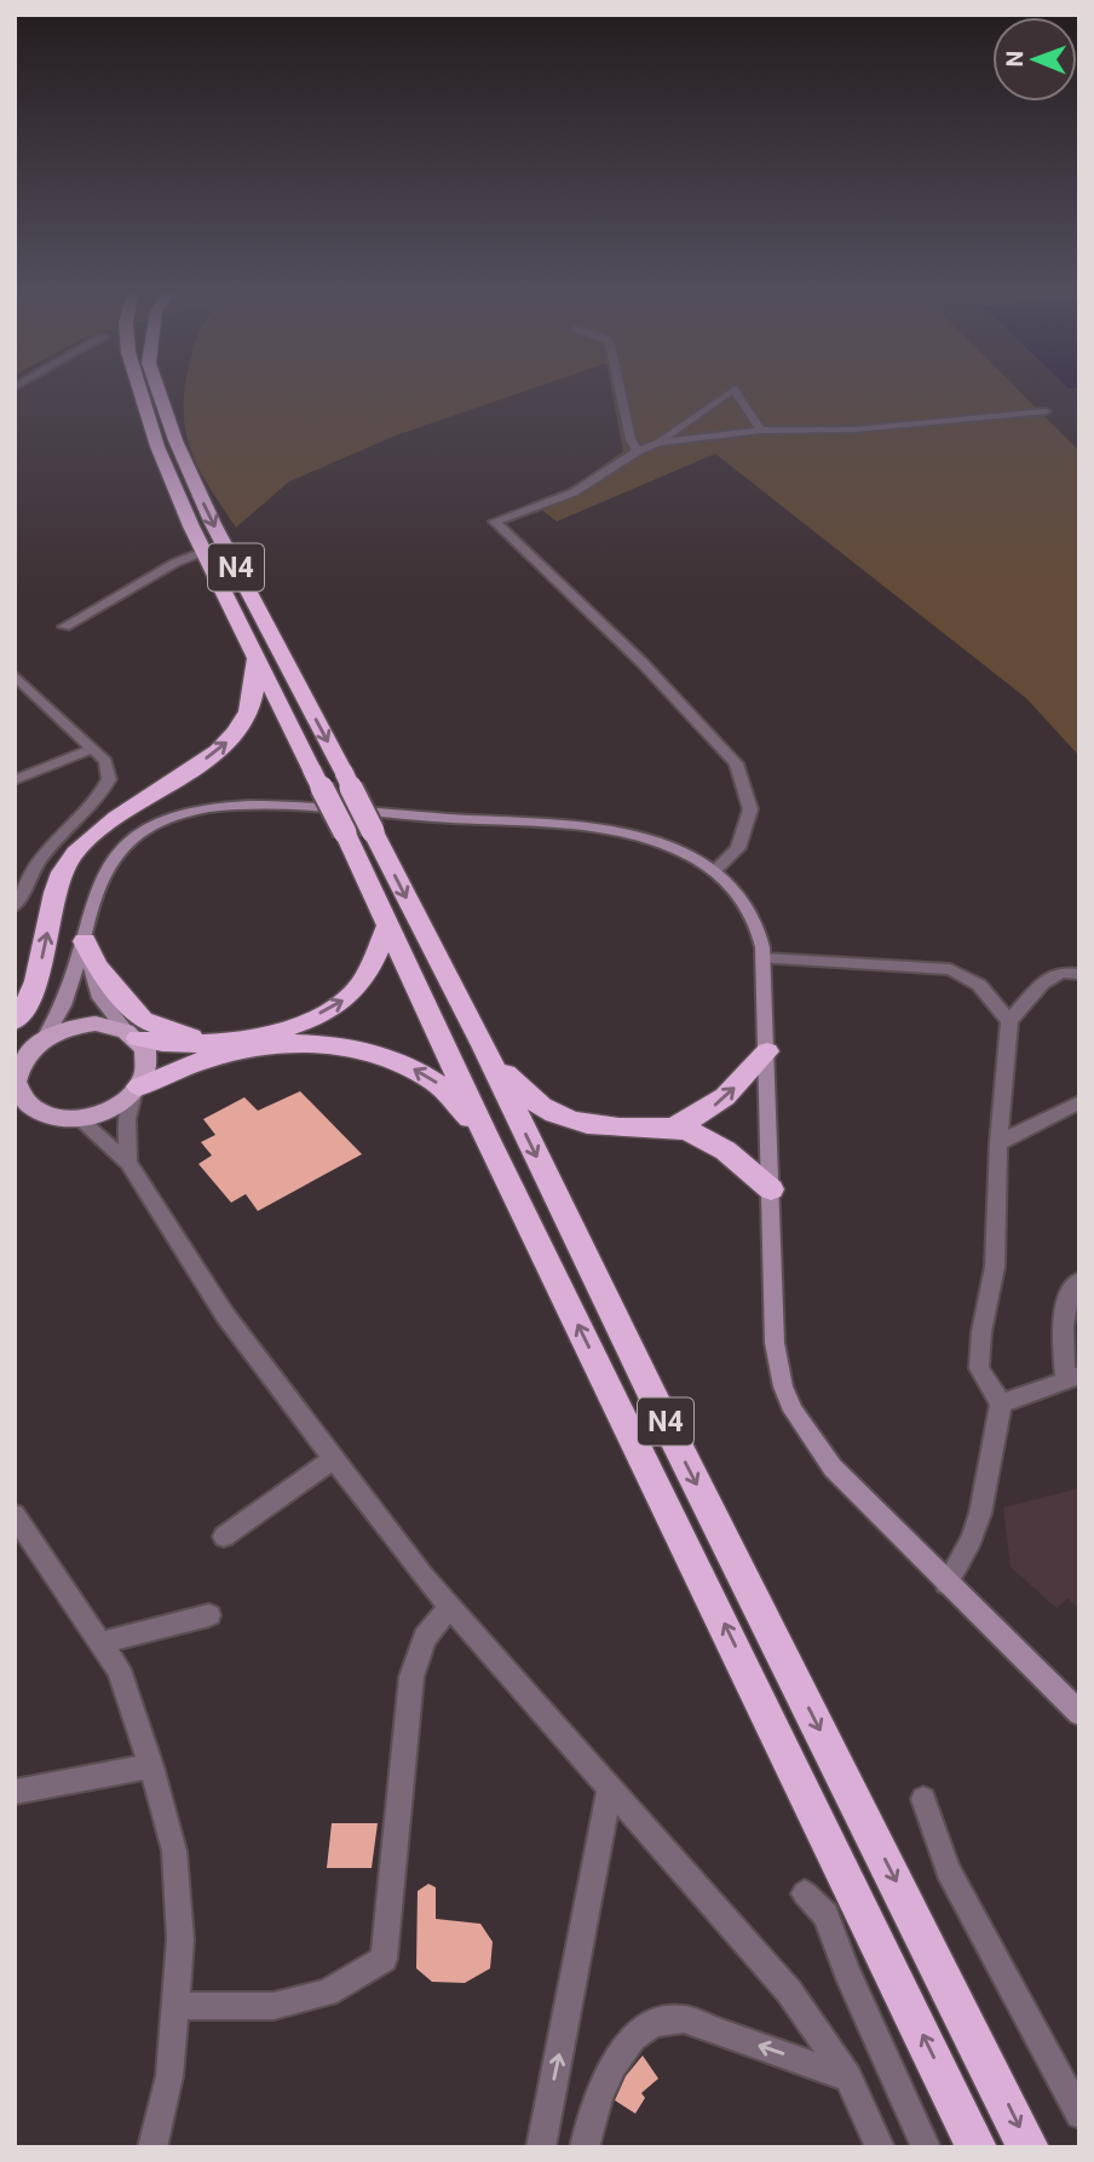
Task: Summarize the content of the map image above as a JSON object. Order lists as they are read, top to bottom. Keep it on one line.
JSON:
{"streets":{"highway":["N4"]},"north":"left"}
